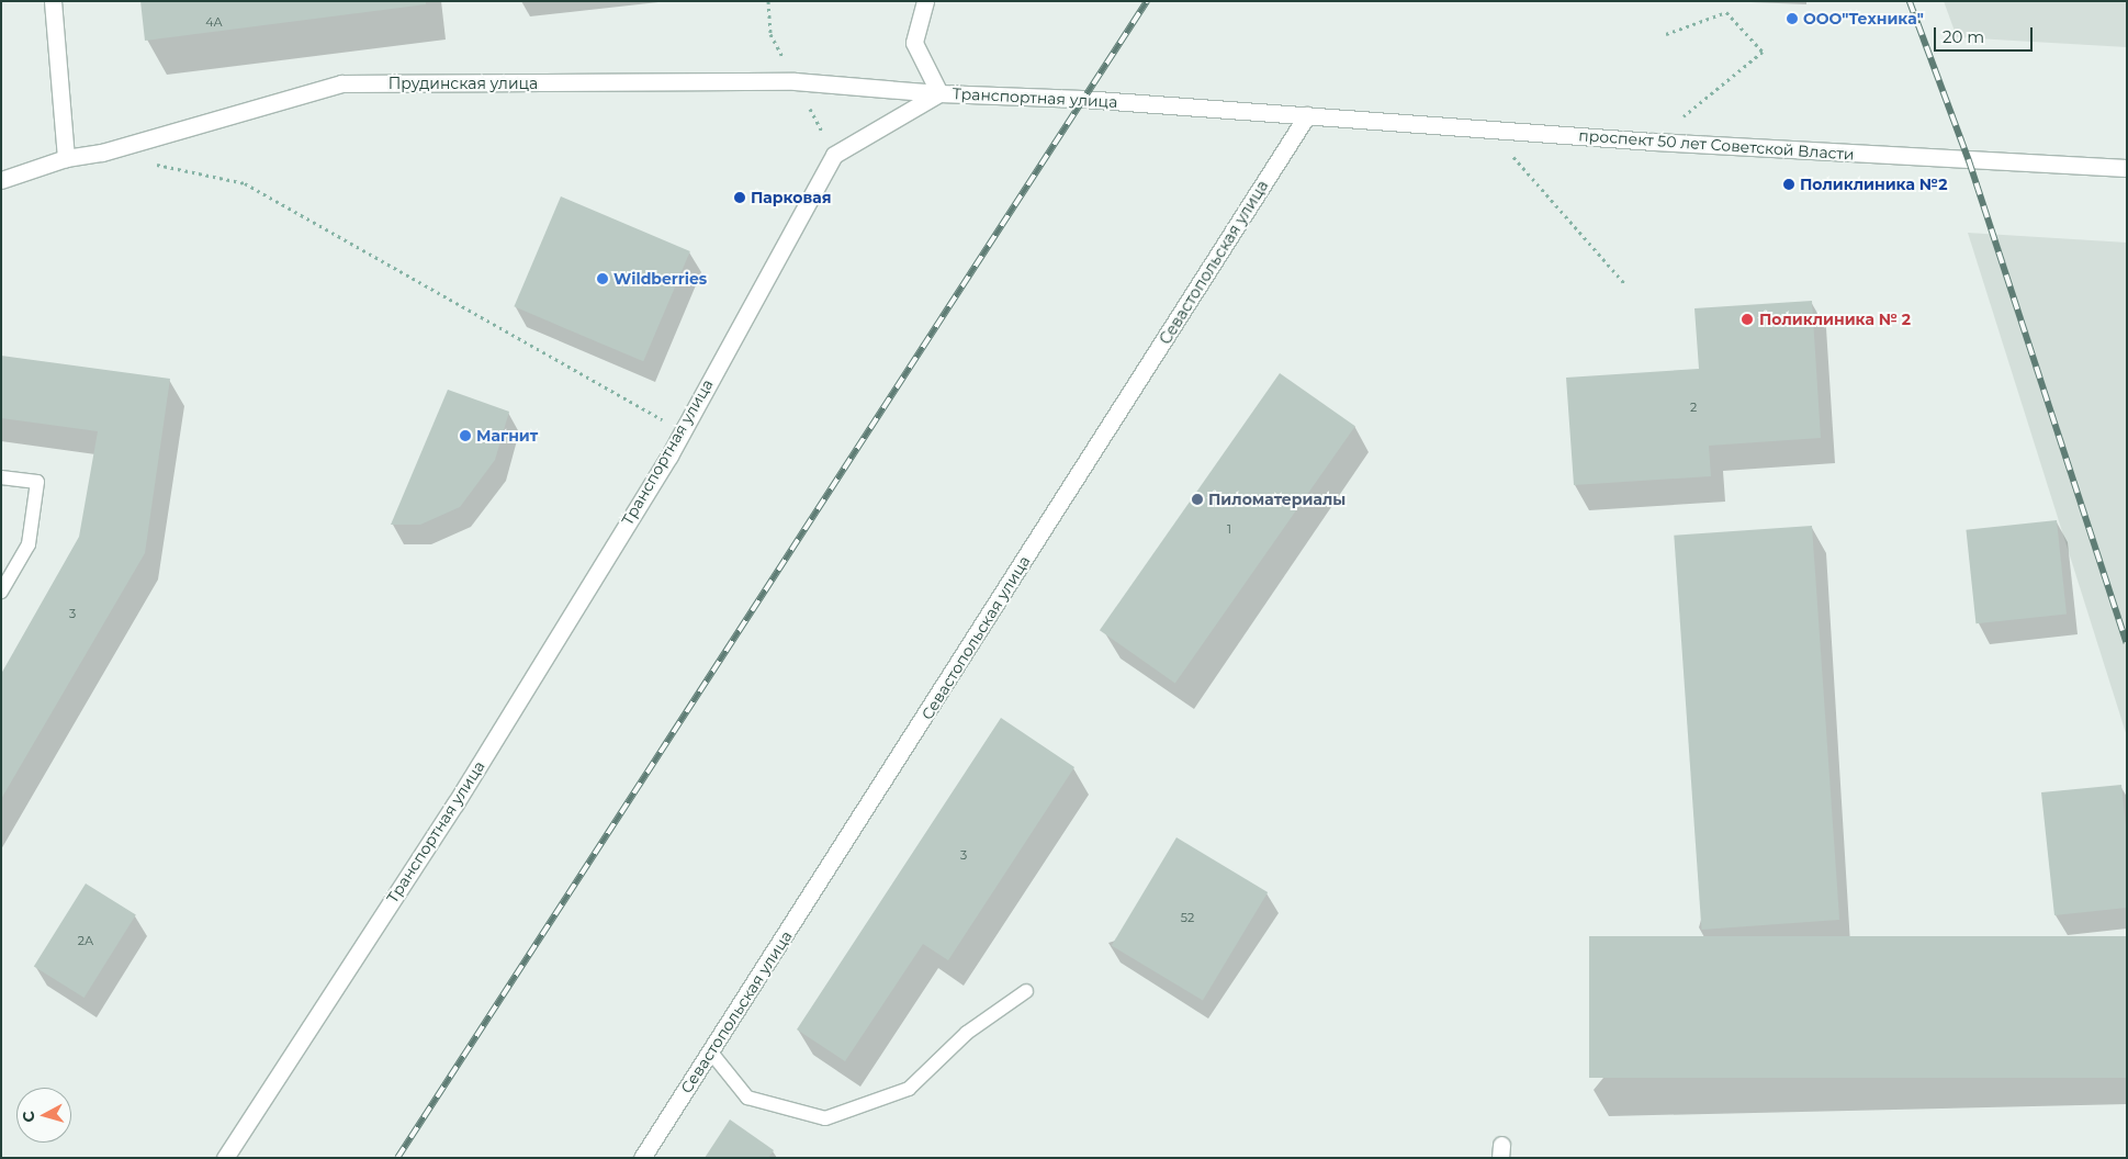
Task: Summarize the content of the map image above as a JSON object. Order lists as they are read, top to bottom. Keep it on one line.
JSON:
{"streets":{"street":["Прудинская улица","Транспортная улица","проспект 50 лет Советской Власти","Севастопольская улица"]},"crossings":[["Прудинская улица","Транспортная улица"],["Транспортная улица","проспект 50 лет Советской Власти"],["Транспортная улица","Севастопольская улица"],["проспект 50 лет Советской Власти","Севастопольская улица"]],"places":["ООО\"Техника\"","Поликлиника №2","Парковая","Wildberries","Поликлиника № 2","Магнит","Пиломатериалы"],"house_numbers":["4А","2","1","3","3","52","2А"],"scale_bar":"20 m","north":"left"}
